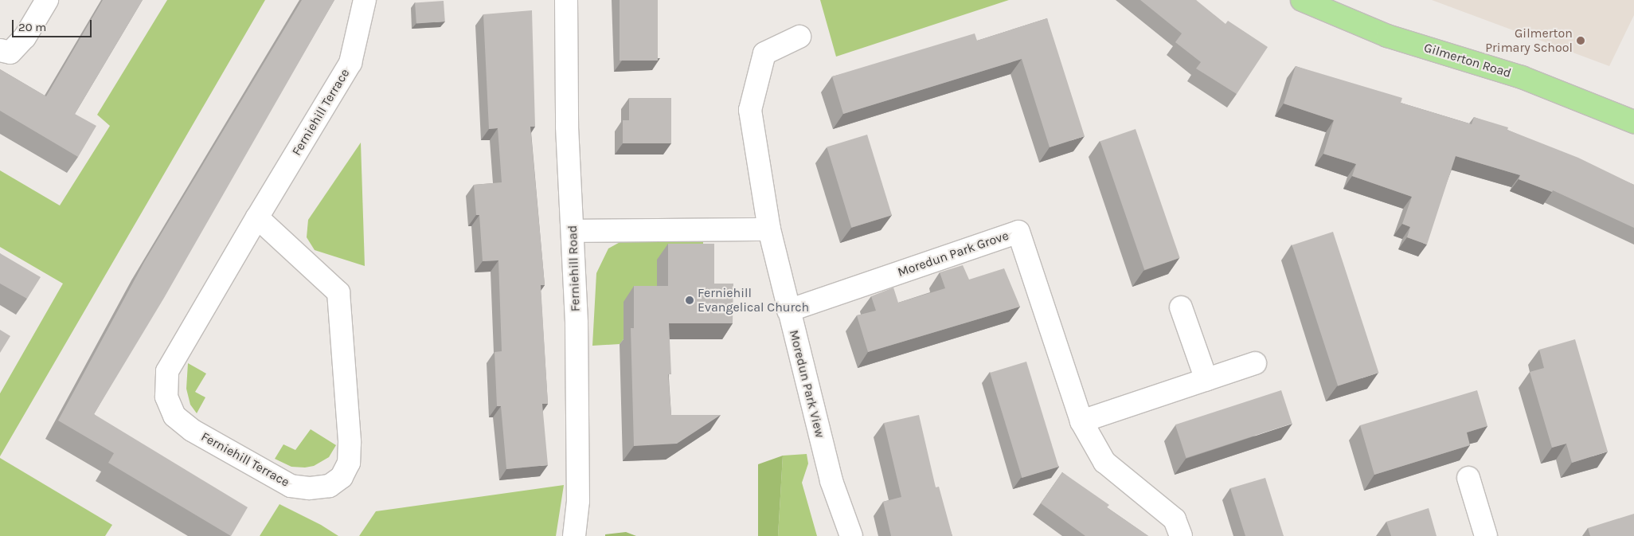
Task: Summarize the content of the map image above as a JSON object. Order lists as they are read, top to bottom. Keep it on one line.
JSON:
{"streets":{"main road":["Gilmerton Road"],"street":["Ferniehill Terrace","Moredun Park Grove","Ferniehill Road","Moredun Park View"]},"crossings":[["Moredun Park Grove","Moredun Park View"]],"places":["Gilmerton Primary School","Ferniehill Evangelical Church"],"scale_bar":"20 m"}
